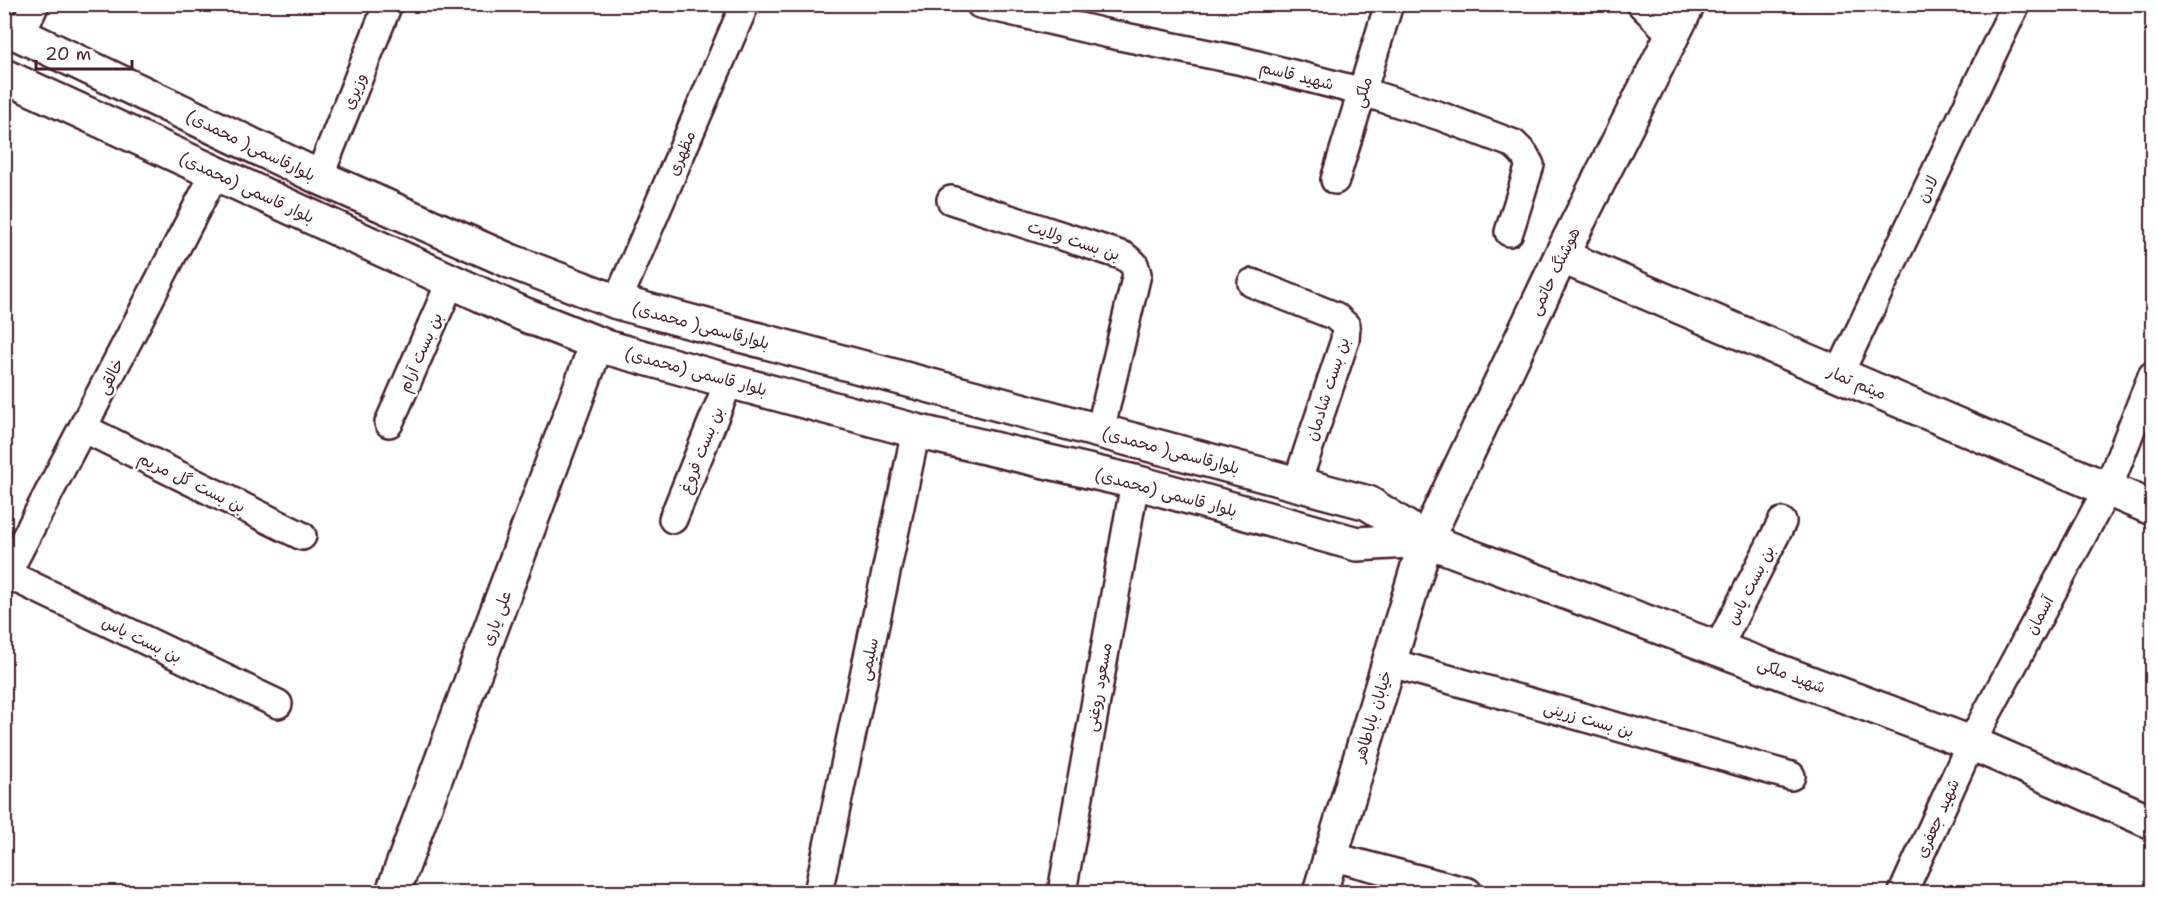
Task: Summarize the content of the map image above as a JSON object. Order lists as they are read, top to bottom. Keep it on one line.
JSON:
{"streets":{"main road":["بلوارقاسمی( محمدی)","بلوار قاسمی (محمدی)","هوشنگ حاتمی","میثم تمار","علی یاری","شهید ملکی","خیابان باباطاهر"],"street":["شهید قاسم","وزیری","ملکی","مظهری","لادن","بن بست ولایت","بن بست آرام","خالقی","بن بست شادمان","بن بست فروغ","بن بست گل مریم","بن بست یاس","آسمان","سلیمی","مسعود روغنی","بن بست زرینی","شهید جعفری"]},"crossings":[["شهید قاسم","ملکی"],["وزیری","بلوارقاسمی( محمدی)"],["بلوارقاسمی( محمدی)","مظهری"],["بلوارقاسمی( محمدی)","بلوار قاسمی (محمدی)"],["بلوارقاسمی( محمدی)","بن بست ولایت"],["بلوارقاسمی( محمدی)","هوشنگ حاتمی"],["بلوارقاسمی( محمدی)","بن بست شادمان"],["بلوارقاسمی( محمدی)","علی یاری"],["بلوارقاسمی( محمدی)","شهید ملکی"],["بلوارقاسمی( محمدی)","خیابان باباطاهر"],["مظهری","علی یاری"],["بلوار قاسمی (محمدی)","هوشنگ حاتمی"],["بلوار قاسمی (محمدی)","بن بست آرام"],["بلوار قاسمی (محمدی)","خالقی"],["بلوار قاسمی (محمدی)","بن بست فروغ"],["بلوار قاسمی (محمدی)","علی یاری"],["بلوار قاسمی (محمدی)","سلیمی"],["بلوار قاسمی (محمدی)","شهید ملکی"],["بلوار قاسمی (محمدی)","مسعود روغنی"],["بلوار قاسمی (محمدی)","خیابان باباطاهر"],["لادن","میثم تمار"],["هوشنگ حاتمی","میثم تمار"],["هوشنگ حاتمی","شهید ملکی"],["هوشنگ حاتمی","خیابان باباطاهر"],["خالقی","بن بست گل مریم"],["خالقی","بن بست یاس"],["میثم تمار","آسمان"],["بن بست یاس","شهید ملکی"],["آسمان","شهید ملکی"],["آسمان","شهید جعفری"],["شهید ملکی","خیابان باباطاهر"],["شهید ملکی","شهید جعفری"],["خیابان باباطاهر","بن بست زرینی"]],"scale_bar":"20 m"}
